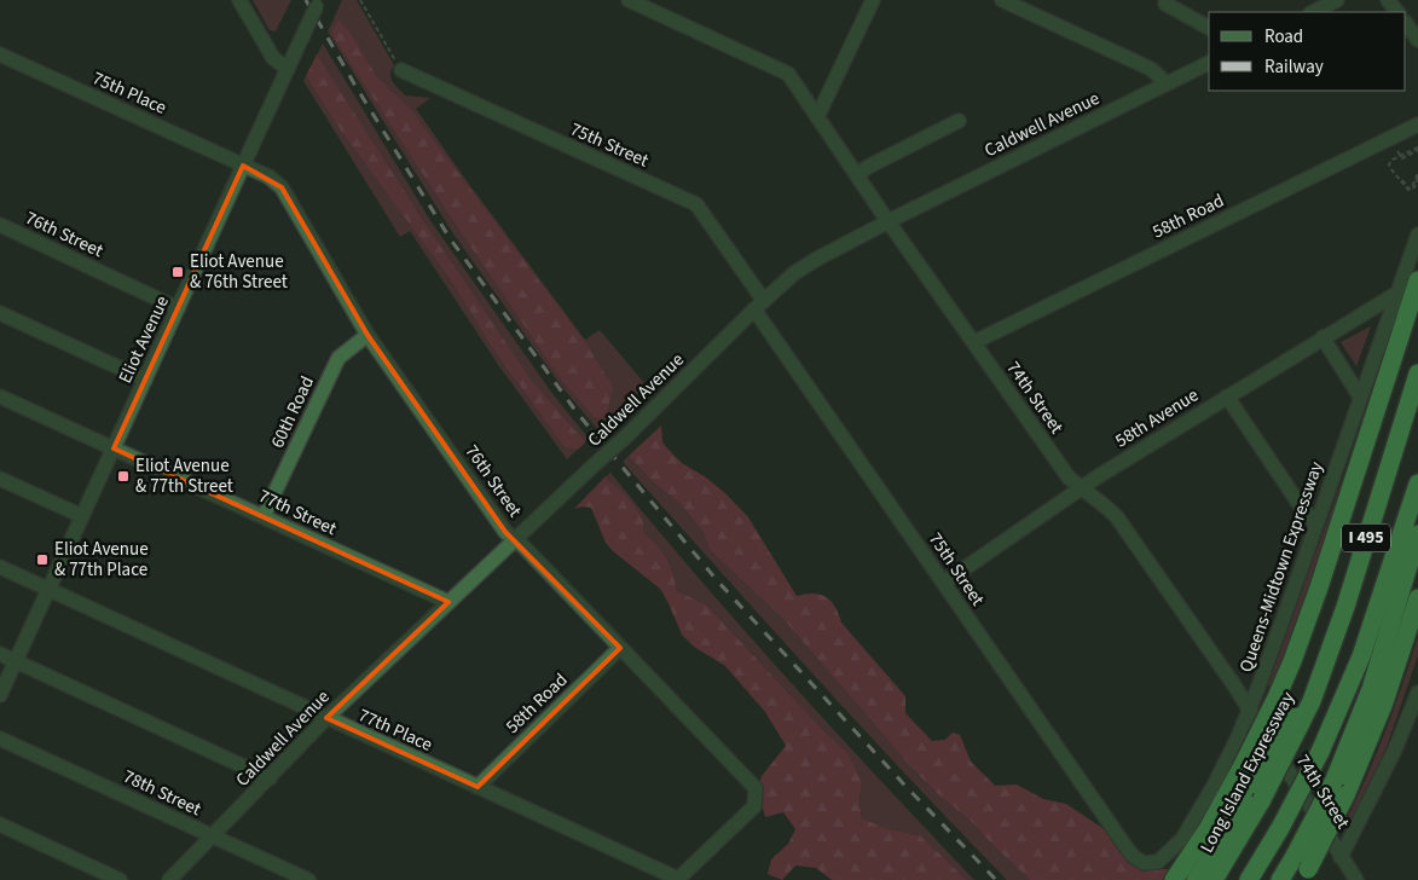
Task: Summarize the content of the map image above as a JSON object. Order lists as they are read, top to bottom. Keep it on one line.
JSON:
{"streets":{"highway":["I 495","Long Island Expressway"],"street":["75th Place","Caldwell Avenue","75th Street","58th Road","76th Street","Eliot Avenue","74th Street","60th Road","58th Avenue","77th Street","Queens-Midtown Expressway","77th Place","78th Street"]},"crossings":[["75th Place","76th Street"],["75th Place","Eliot Avenue"],["Caldwell Avenue","75th Street"],["Caldwell Avenue","76th Street"],["Caldwell Avenue","74th Street"],["Caldwell Avenue","77th Street"],["Caldwell Avenue","77th Place"],["Caldwell Avenue","78th Street"],["75th Street","58th Avenue"],["75th Street","Queens-Midtown Expressway"],["58th Road","76th Street"],["58th Road","74th Street"],["58th Road","77th Place"],["76th Street","Eliot Avenue"],["76th Street","60th Road"],["76th Street","77th Place"],["Eliot Avenue","77th Street"],["Eliot Avenue","77th Place"],["74th Street","58th Avenue"],["74th Street","Queens-Midtown Expressway"],["60th Road","77th Street"],["58th Avenue","Queens-Midtown Expressway"]],"places":{"transit":["Eliot Avenue & 76th Street","Eliot Avenue & 77th Street","Eliot Avenue & 77th Place"]},"legend":["Road","Railway"]}
